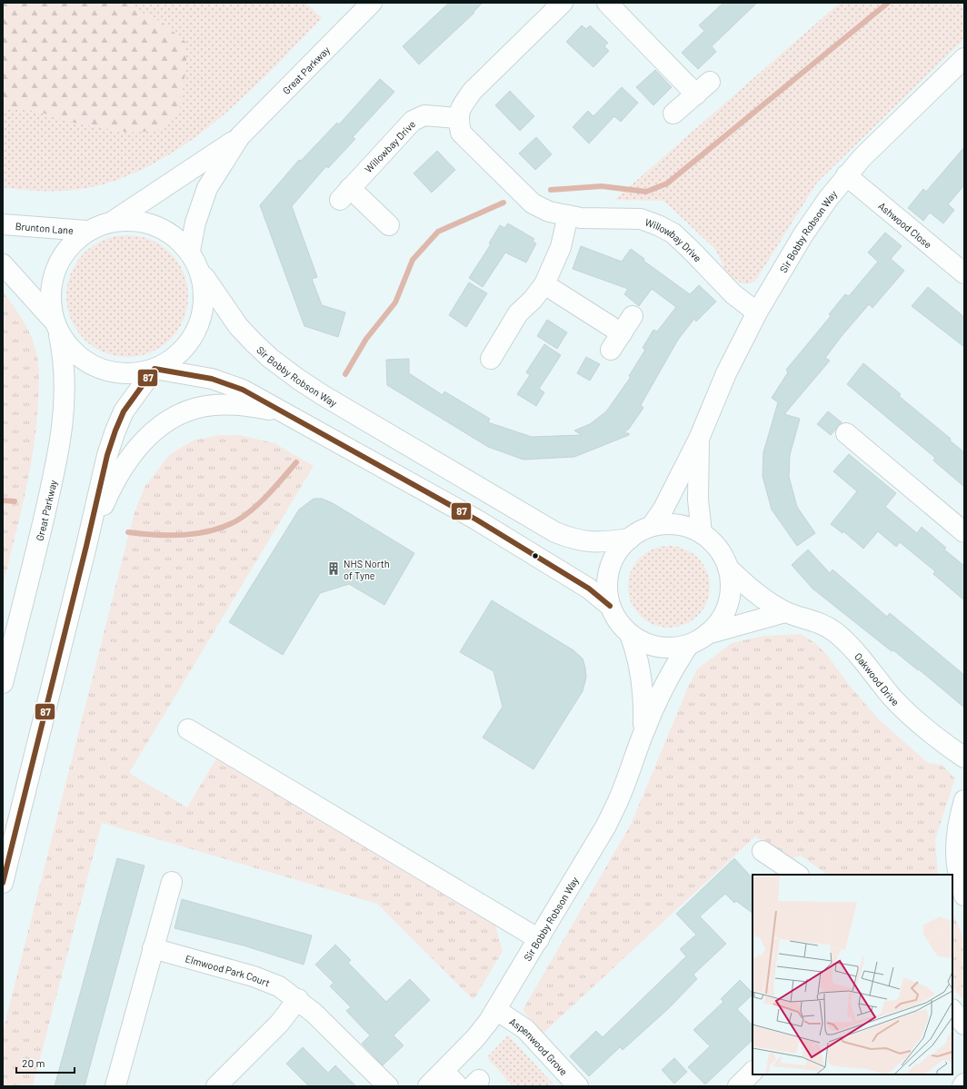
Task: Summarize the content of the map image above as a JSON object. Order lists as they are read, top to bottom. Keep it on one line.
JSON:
{"streets":{"street":["Great Parkway","Willowbay Drive","Ashwood Close","Brunton Lane","Sir Bobby Robson Way","Oakwood Drive","Elmwood Park Court","Aspenwood Grove"]},"crossings":[["Great Parkway","Brunton Lane"],["Great Parkway","Sir Bobby Robson Way"],["Willowbay Drive","Sir Bobby Robson Way"],["Ashwood Close","Sir Bobby Robson Way"],["Sir Bobby Robson Way","Oakwood Drive"],["Sir Bobby Robson Way","Aspenwood Grove"]],"places":{"building":["NHS North of Tyne"]},"lines":["transit line 87"],"scale_bar":"20 m"}
